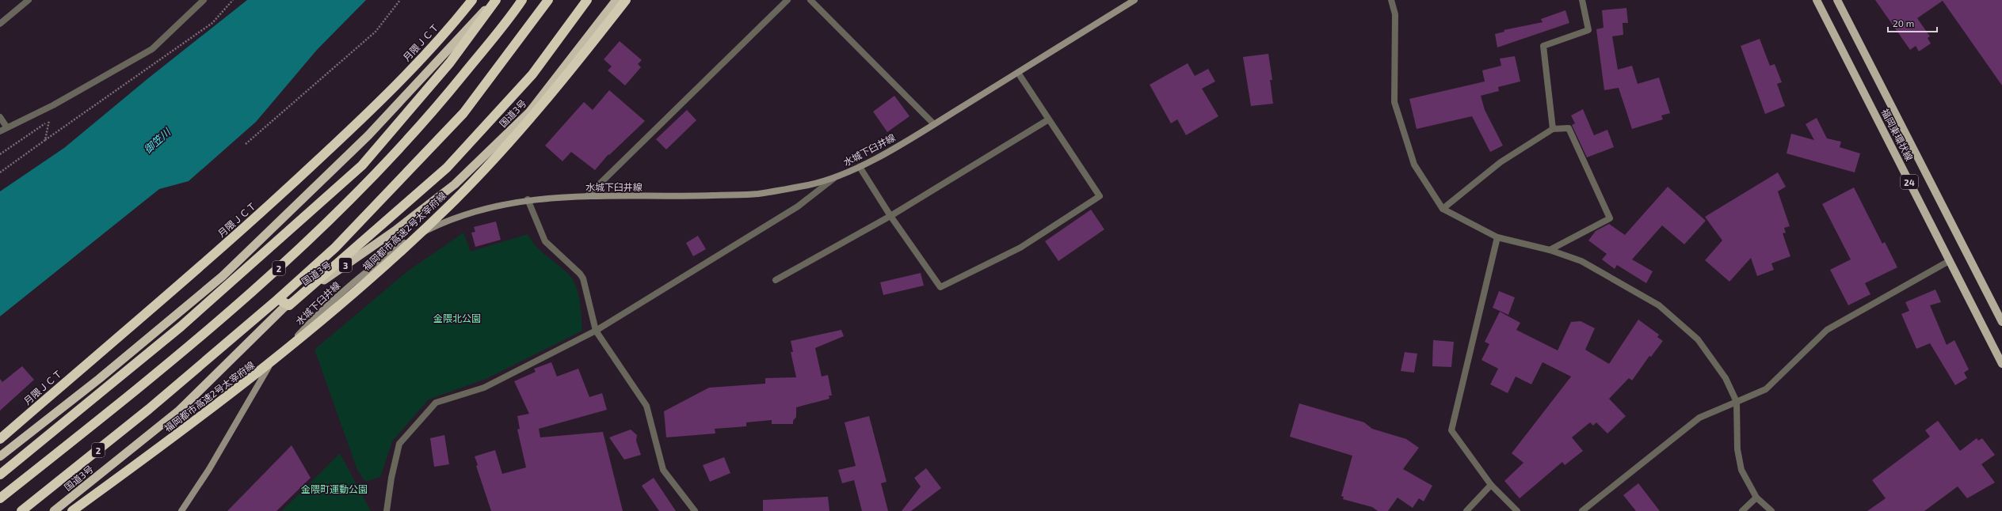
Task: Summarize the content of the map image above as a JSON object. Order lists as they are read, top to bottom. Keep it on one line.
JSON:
{"streets":{"highway":["月隈ＪＣＴ","国道3号","福岡都市高速2号太宰府線","3","2"],"main road":["福岡東環状線","水城下臼井線","24"]},"water":["御笠川"],"parks":["金隈北公園","金隈町運動公園"],"scale_bar":"20 m"}
